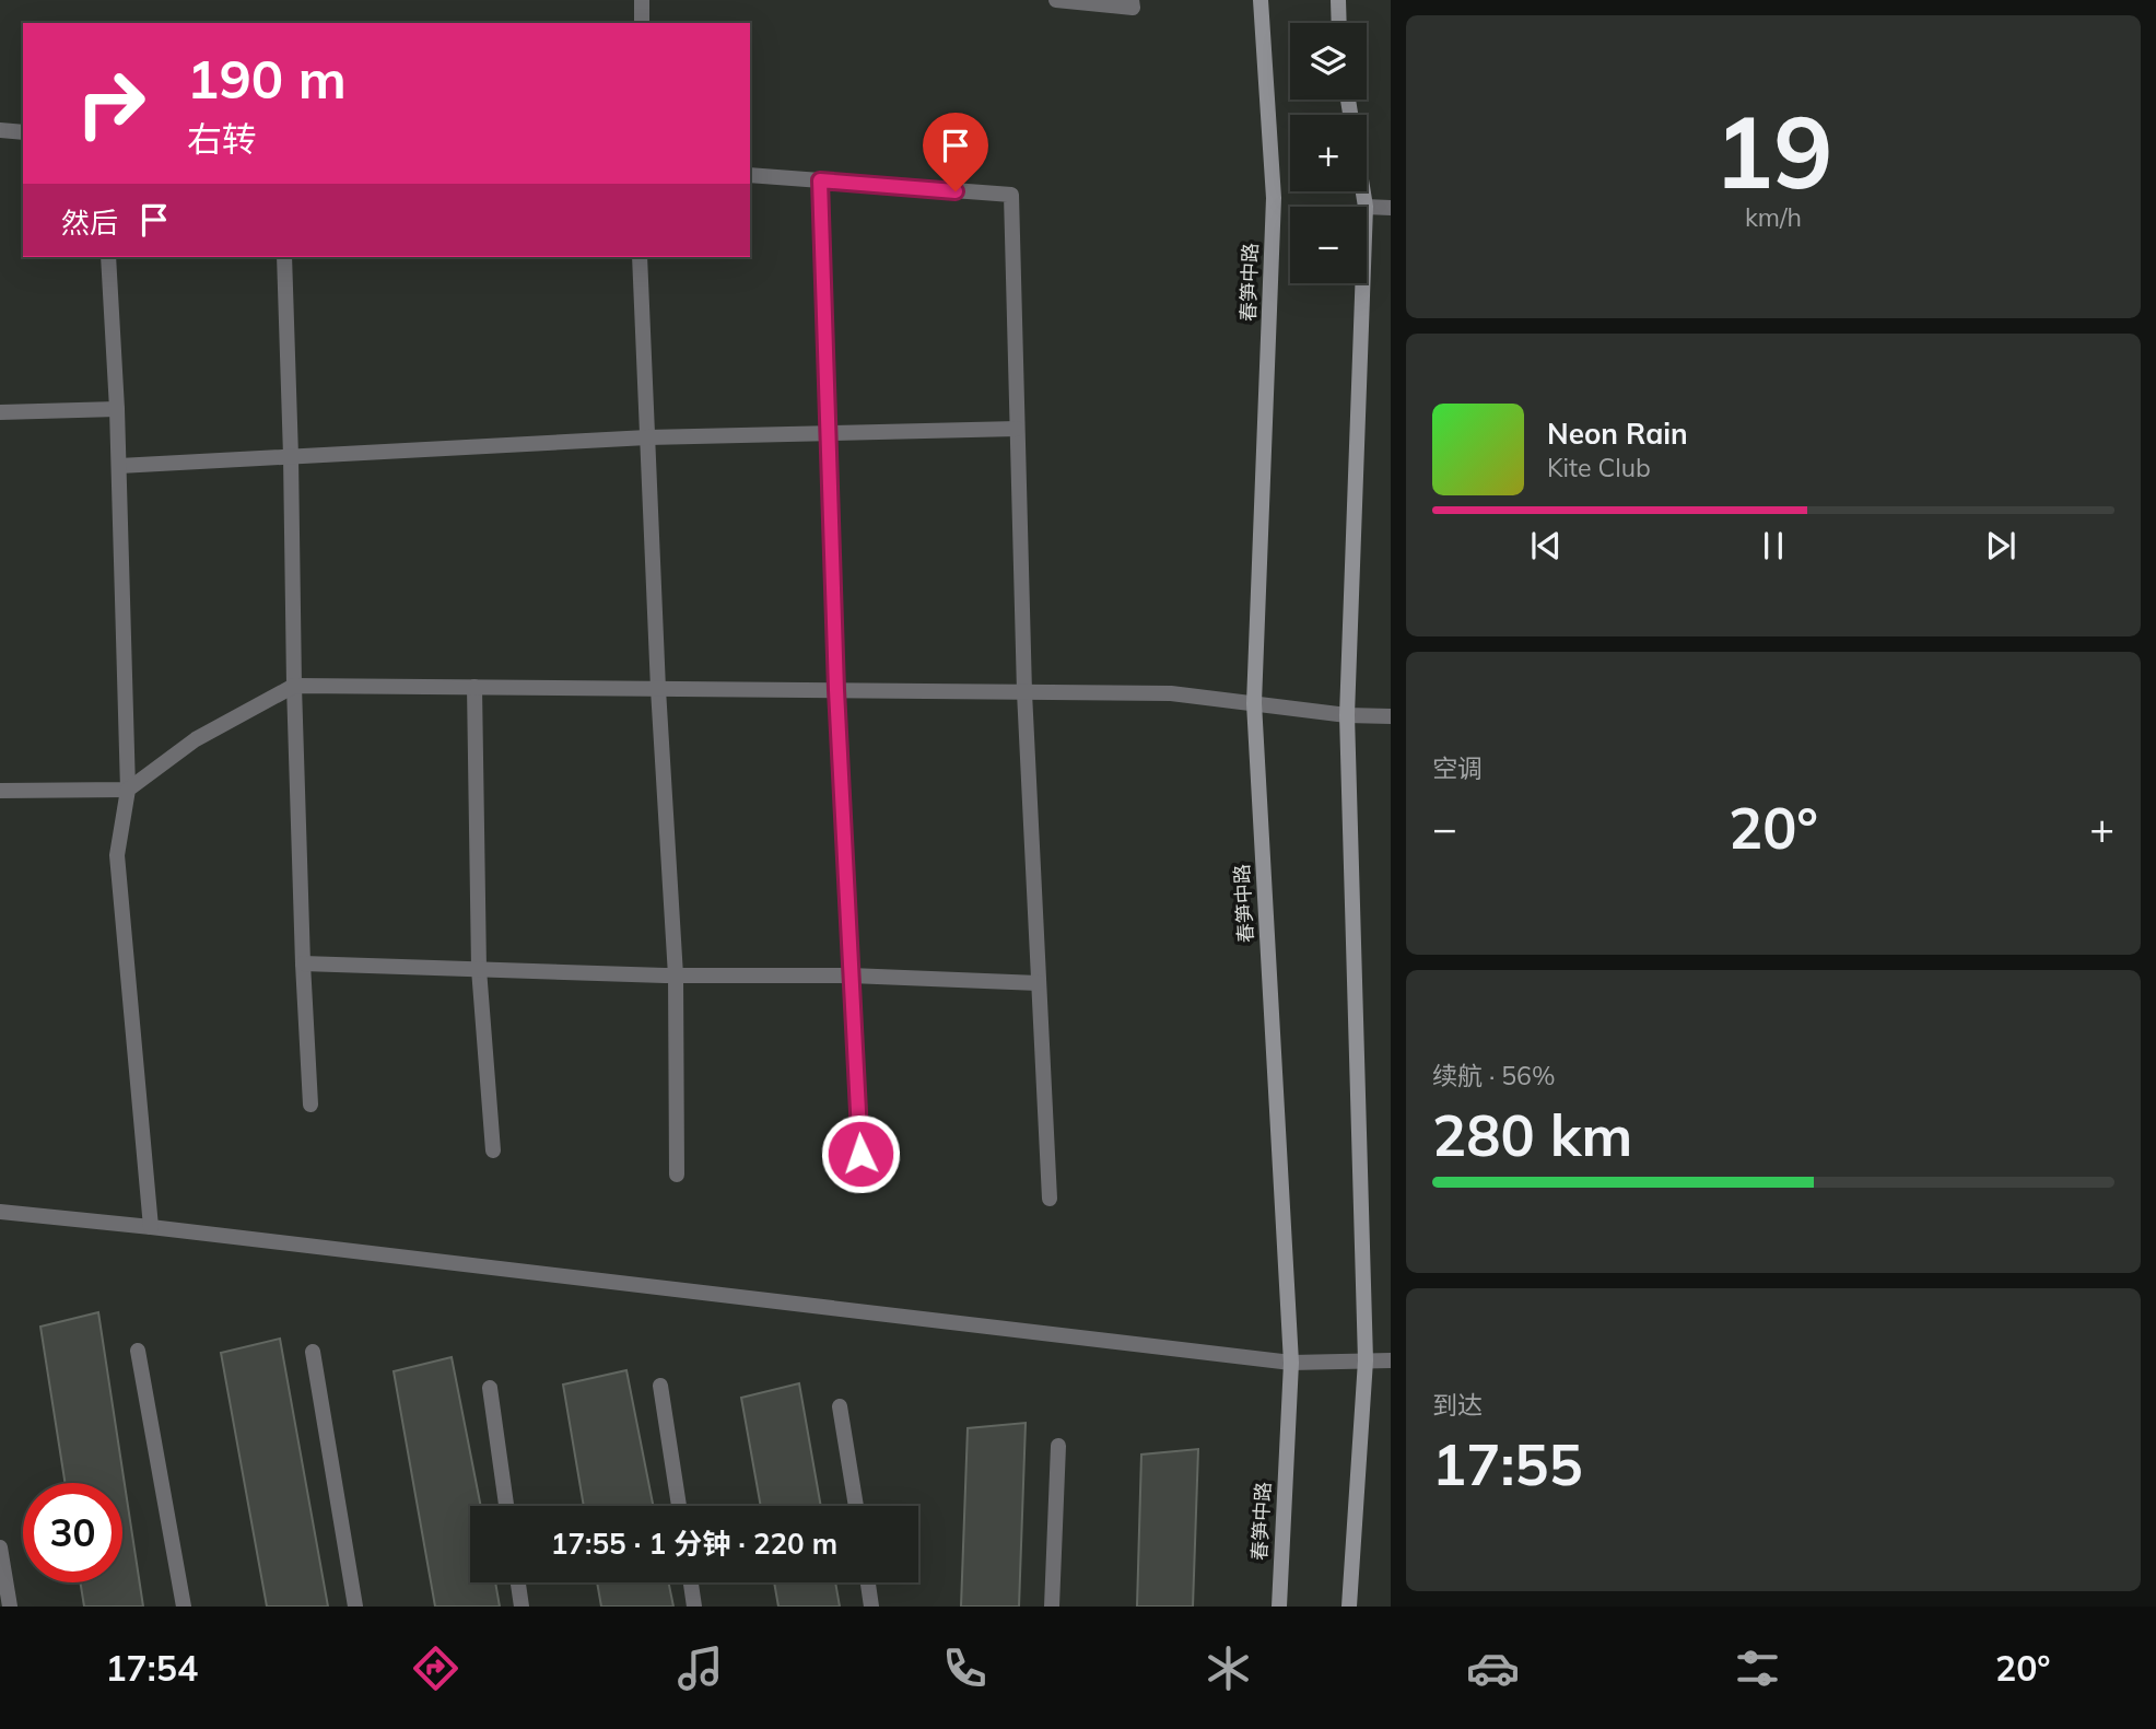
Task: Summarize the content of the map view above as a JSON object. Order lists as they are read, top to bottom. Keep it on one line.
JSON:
{"streets":{"main road":["春笋中路"]},"page":{"tile":[["19","km/h"],"空调",["续航 · 56%","280 km"],["到达","17:55"]],"map_buttons":["+","−"],"turn":["190 m","右转"],"then":"然后","song":["Neon Rain","Kite Club"],"heat":["−","20°","+"],"limit":"30","trip":"17:55 · 1 分钟 · 220 m","tabs":["17:54","20°"]}}
